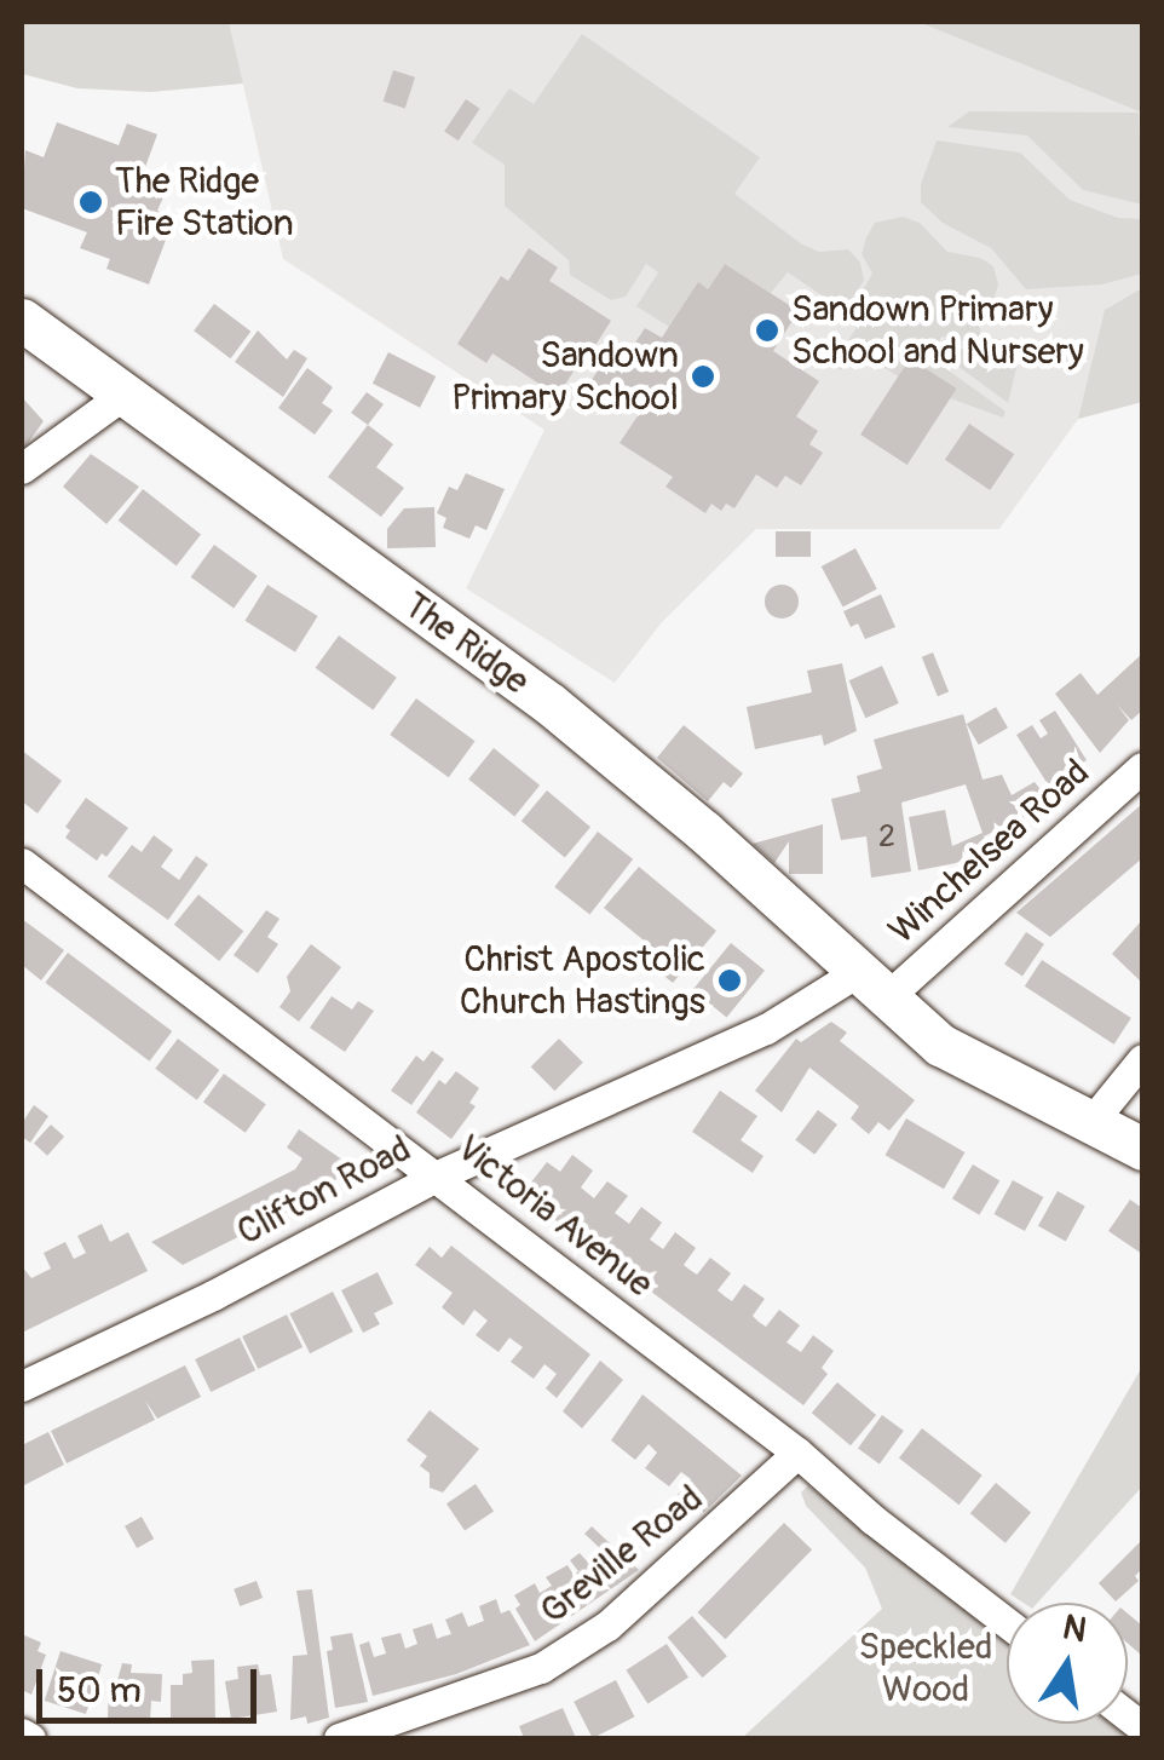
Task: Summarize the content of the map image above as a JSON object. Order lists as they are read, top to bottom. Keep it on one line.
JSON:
{"streets":{"main road":["The Ridge"],"street":["Winchelsea Road","Clifton Road","Victoria Avenue","Greville Road"]},"crossings":[["The Ridge","Winchelsea Road"],["The Ridge","Clifton Road"],["Winchelsea Road","Clifton Road"],["Clifton Road","Victoria Avenue"],["Victoria Avenue","Greville Road"]],"parks":["Speckled Wood"],"places":["The Ridge Fire Station","Sandown Primary School and Nursery","Sandown Primary School","Christ Apostolic Church Hastings"],"house_numbers":["2"],"scale_bar":"50 m","north":"top"}
